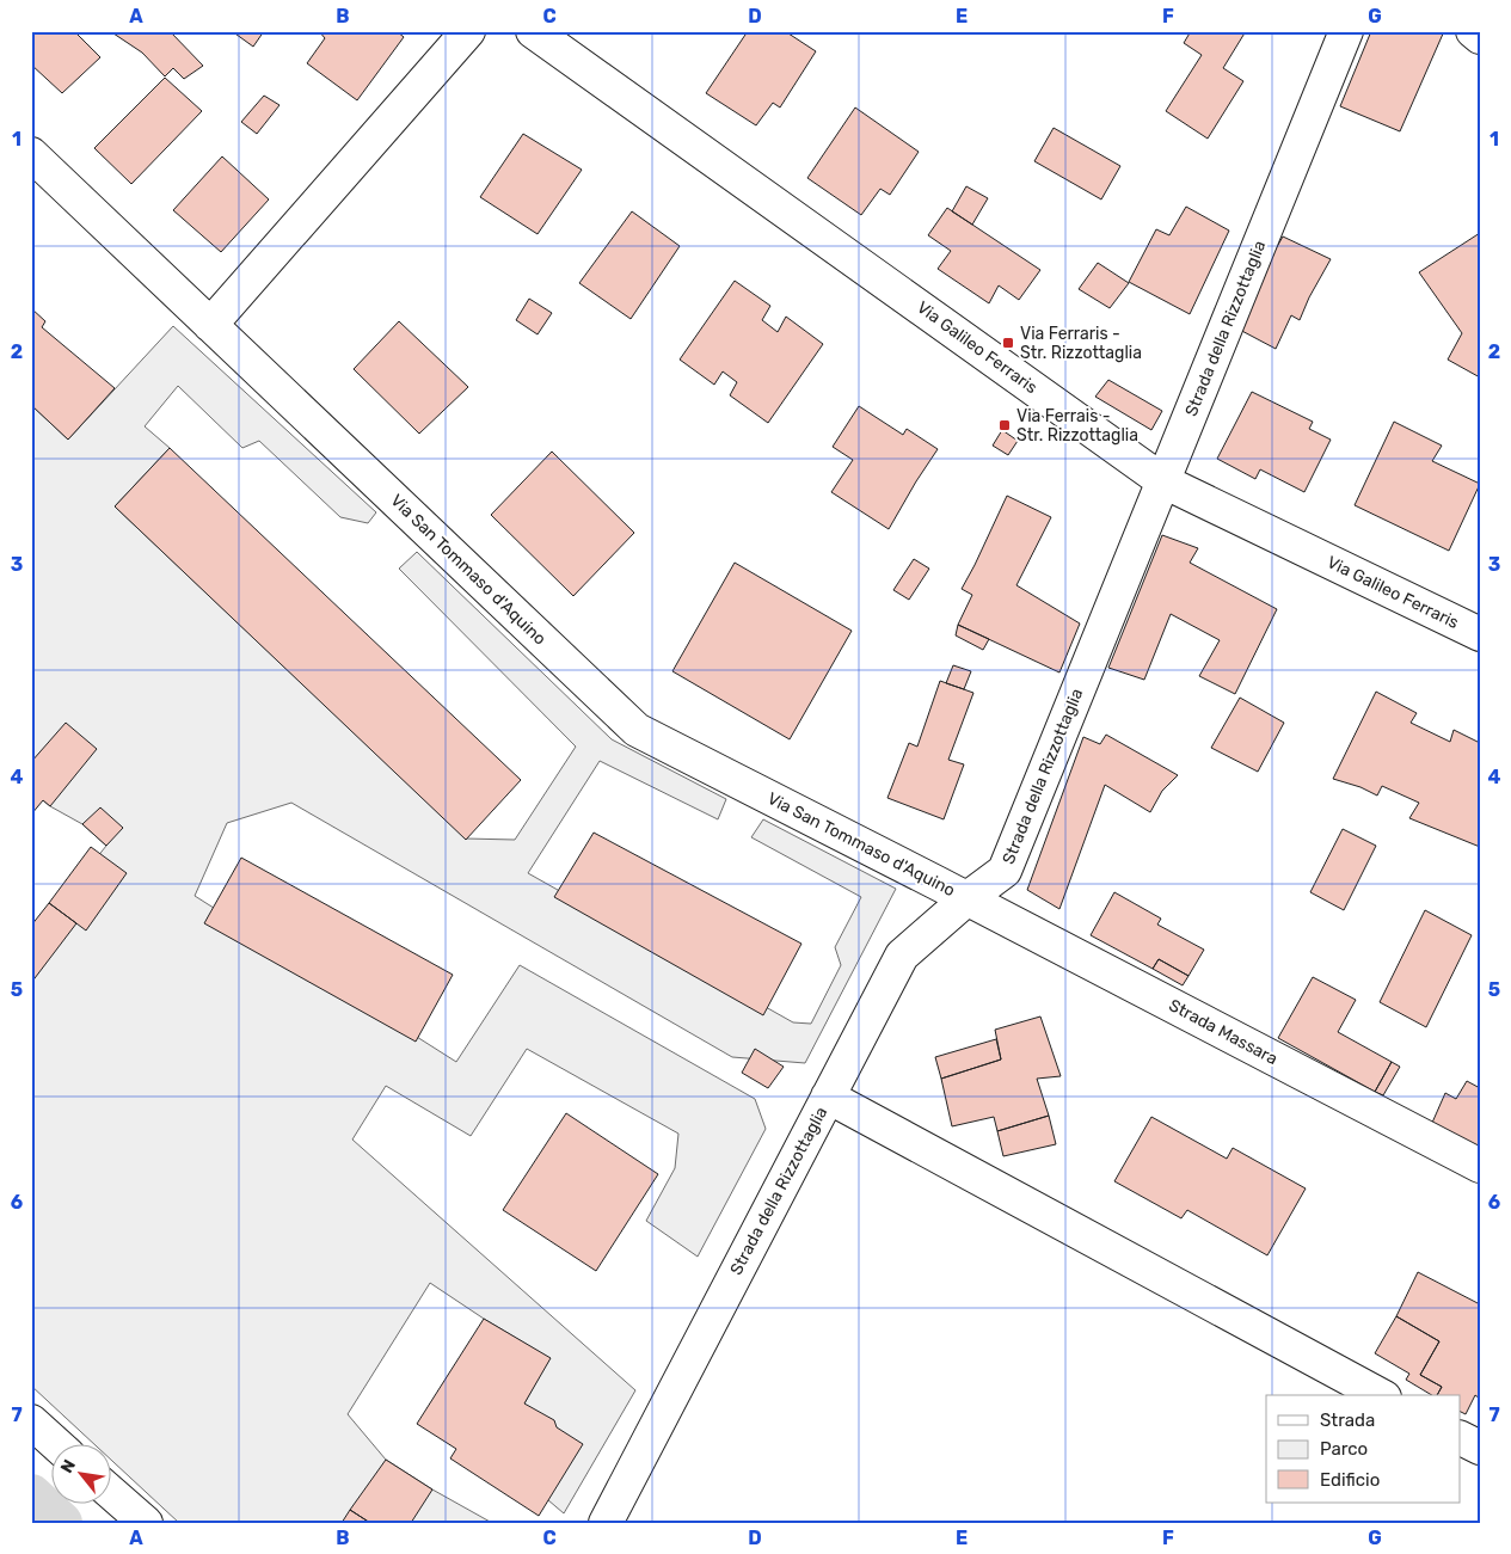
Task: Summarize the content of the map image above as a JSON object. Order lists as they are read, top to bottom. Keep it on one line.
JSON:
{"streets":{"street":["Strada della Rizzottaglia","Via Galileo Ferraris","Via San Tommaso d'Aquino","Strada Massara"]},"crossings":[["Strada della Rizzottaglia","Via Galileo Ferraris"],["Strada della Rizzottaglia","Via San Tommaso d'Aquino"],["Strada della Rizzottaglia","Strada Massara"],["Via San Tommaso d'Aquino","Strada Massara"]],"places":{"transit":["Via Ferraris - Str. Rizzottaglia","Via Ferrais - Str. Rizzottaglia"]},"legend":["Strada","Parco","Edificio"],"north":"top left","grid":{"columns":["A","B","C","D","E","F","G"],"rows":["1","2","3","4","5","6","7"]}}
